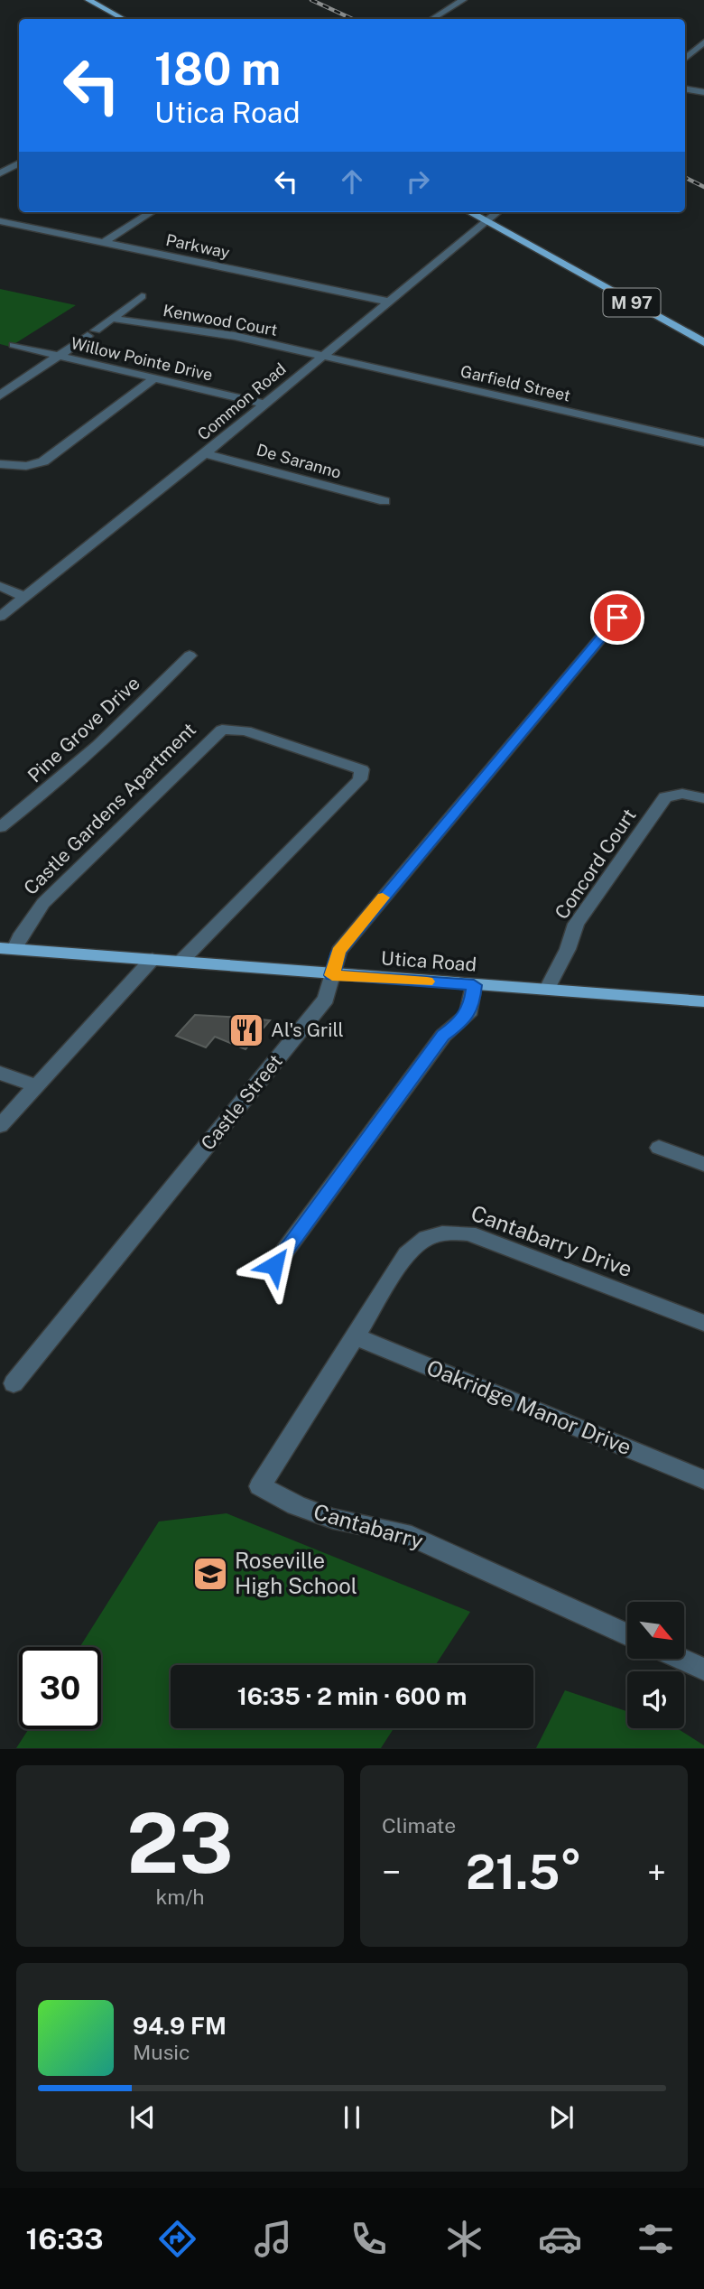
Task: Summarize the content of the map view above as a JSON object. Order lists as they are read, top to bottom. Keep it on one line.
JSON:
{"streets":{"main road":["M 97","Utica Road"],"street":["Parkway","Kenwood Court","Willow Pointe Drive","Garfield Street","Common Road","De Saranno","Pine Grove Drive","Castle Gardens Apartment","Concord Court","Castle Street","Cantabarry Drive","Oakridge Manor Drive","Cantabarry"]},"crossings":[["Parkway","Common Road"],["M 97","Common Road"],["Kenwood Court","Willow Pointe Drive"],["Kenwood Court","Garfield Street"],["Kenwood Court","Common Road"],["Willow Pointe Drive","Common Road"],["Garfield Street","Common Road"],["Common Road","De Saranno"],["Castle Gardens Apartment","Utica Road"],["Concord Court","Utica Road"],["Utica Road","Castle Street"],["Cantabarry Drive","Oakridge Manor Drive"],["Cantabarry Drive","Cantabarry"],["Oakridge Manor Drive","Cantabarry"]],"places":{"restaurant":["Al's Grill"],"school or university":["Roseville High School"]},"north":"bottom right","page":{"turn":["180 m","Utica Road"],"limit":"30","trip":"16:35 · 2 min · 600 m","tile":[["23","km/h"],"Climate"],"heat":["−","21.5°","+"],"song":["94.9 FM","Music"],"tabs":"16:33"}}
